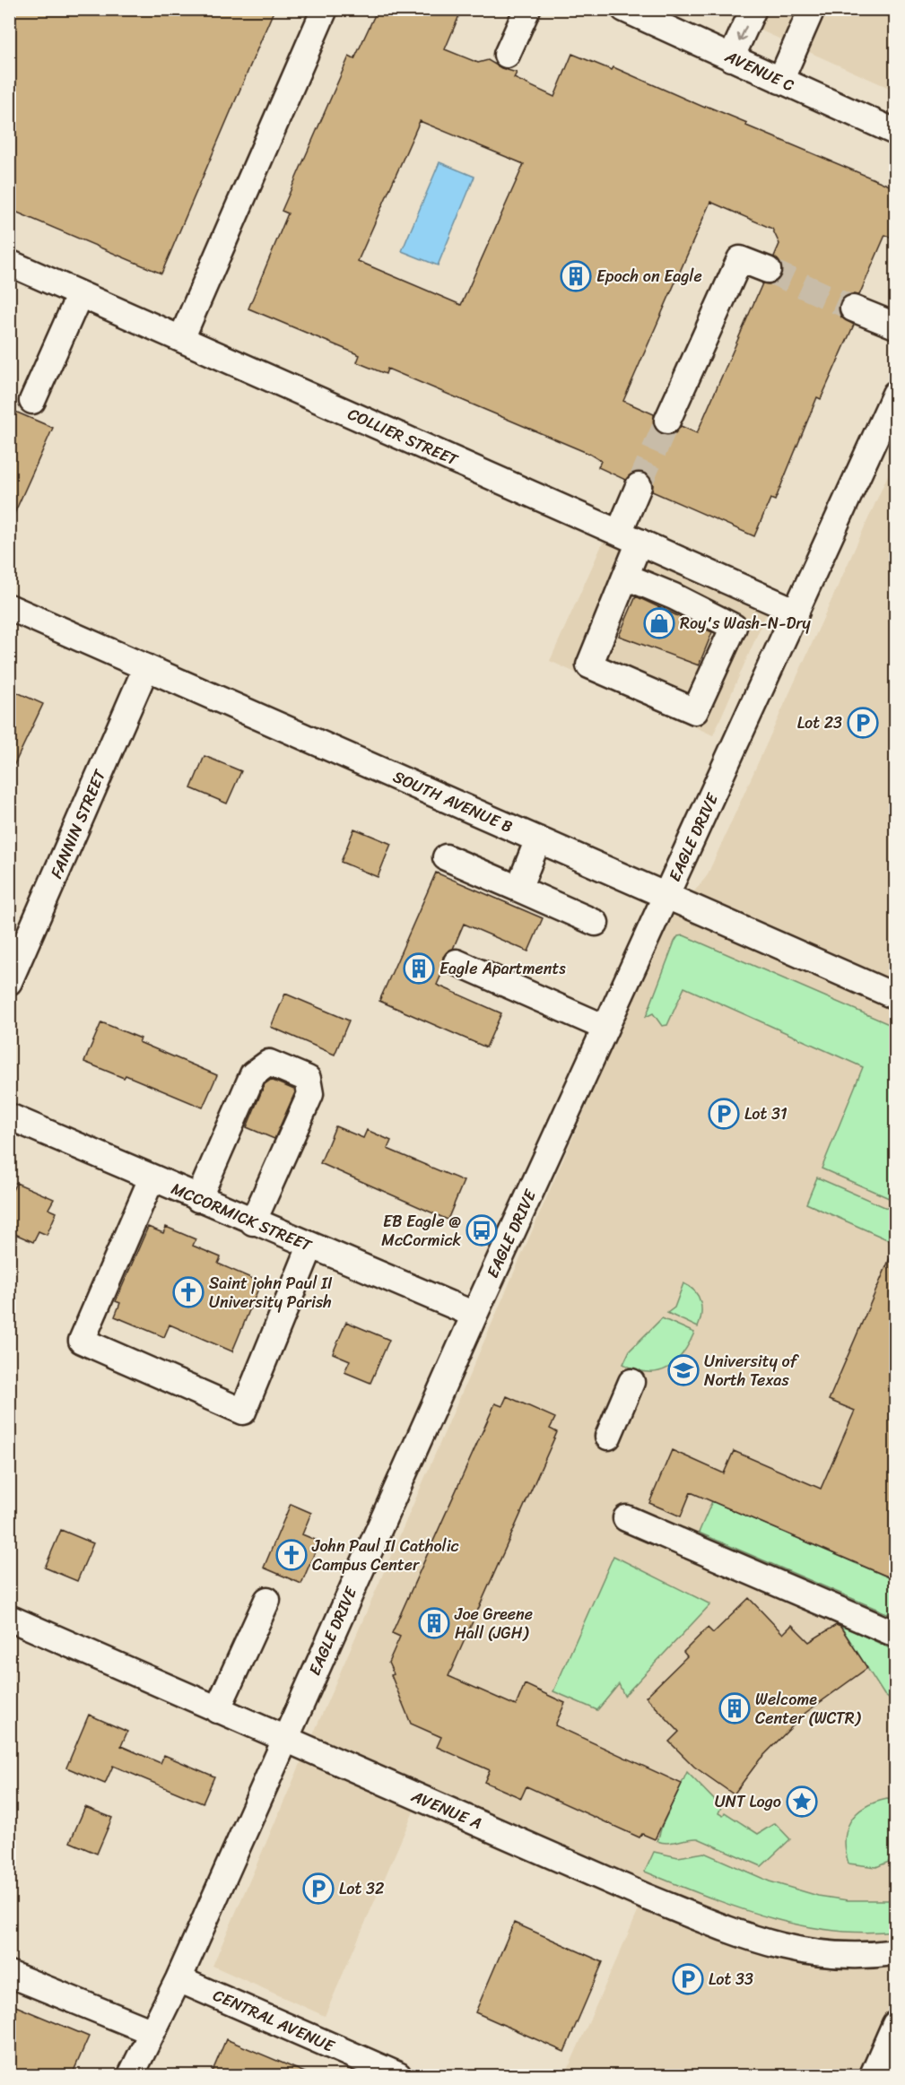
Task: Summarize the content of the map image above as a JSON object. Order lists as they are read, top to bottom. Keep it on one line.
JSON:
{"streets":{"street":["AVENUE C","COLLIER STREET","SOUTH AVENUE B","FANNIN STREET","EAGLE DRIVE","MCCORMICK STREET","AVENUE A","CENTRAL AVENUE"]},"crossings":[["COLLIER STREET","EAGLE DRIVE"],["SOUTH AVENUE B","FANNIN STREET"],["SOUTH AVENUE B","EAGLE DRIVE"],["EAGLE DRIVE","MCCORMICK STREET"],["EAGLE DRIVE","AVENUE A"],["EAGLE DRIVE","CENTRAL AVENUE"]],"places":{"building":["Epoch on Eagle","Eagle Apartments","Joe Greene Hall (JGH)","Welcome Center (WCTR)"],"shop":["Roy's Wash-N-Dry"],"parking":["Lot 23","Lot 31","Lot 32","Lot 33"],"bus stop":["EB Eagle @ McCormick"],"church":["Saint john Paul II University Parish","John Paul II Catholic Campus Center"],"school or university":["University of North Texas"],"place":["UNT Logo"]}}
